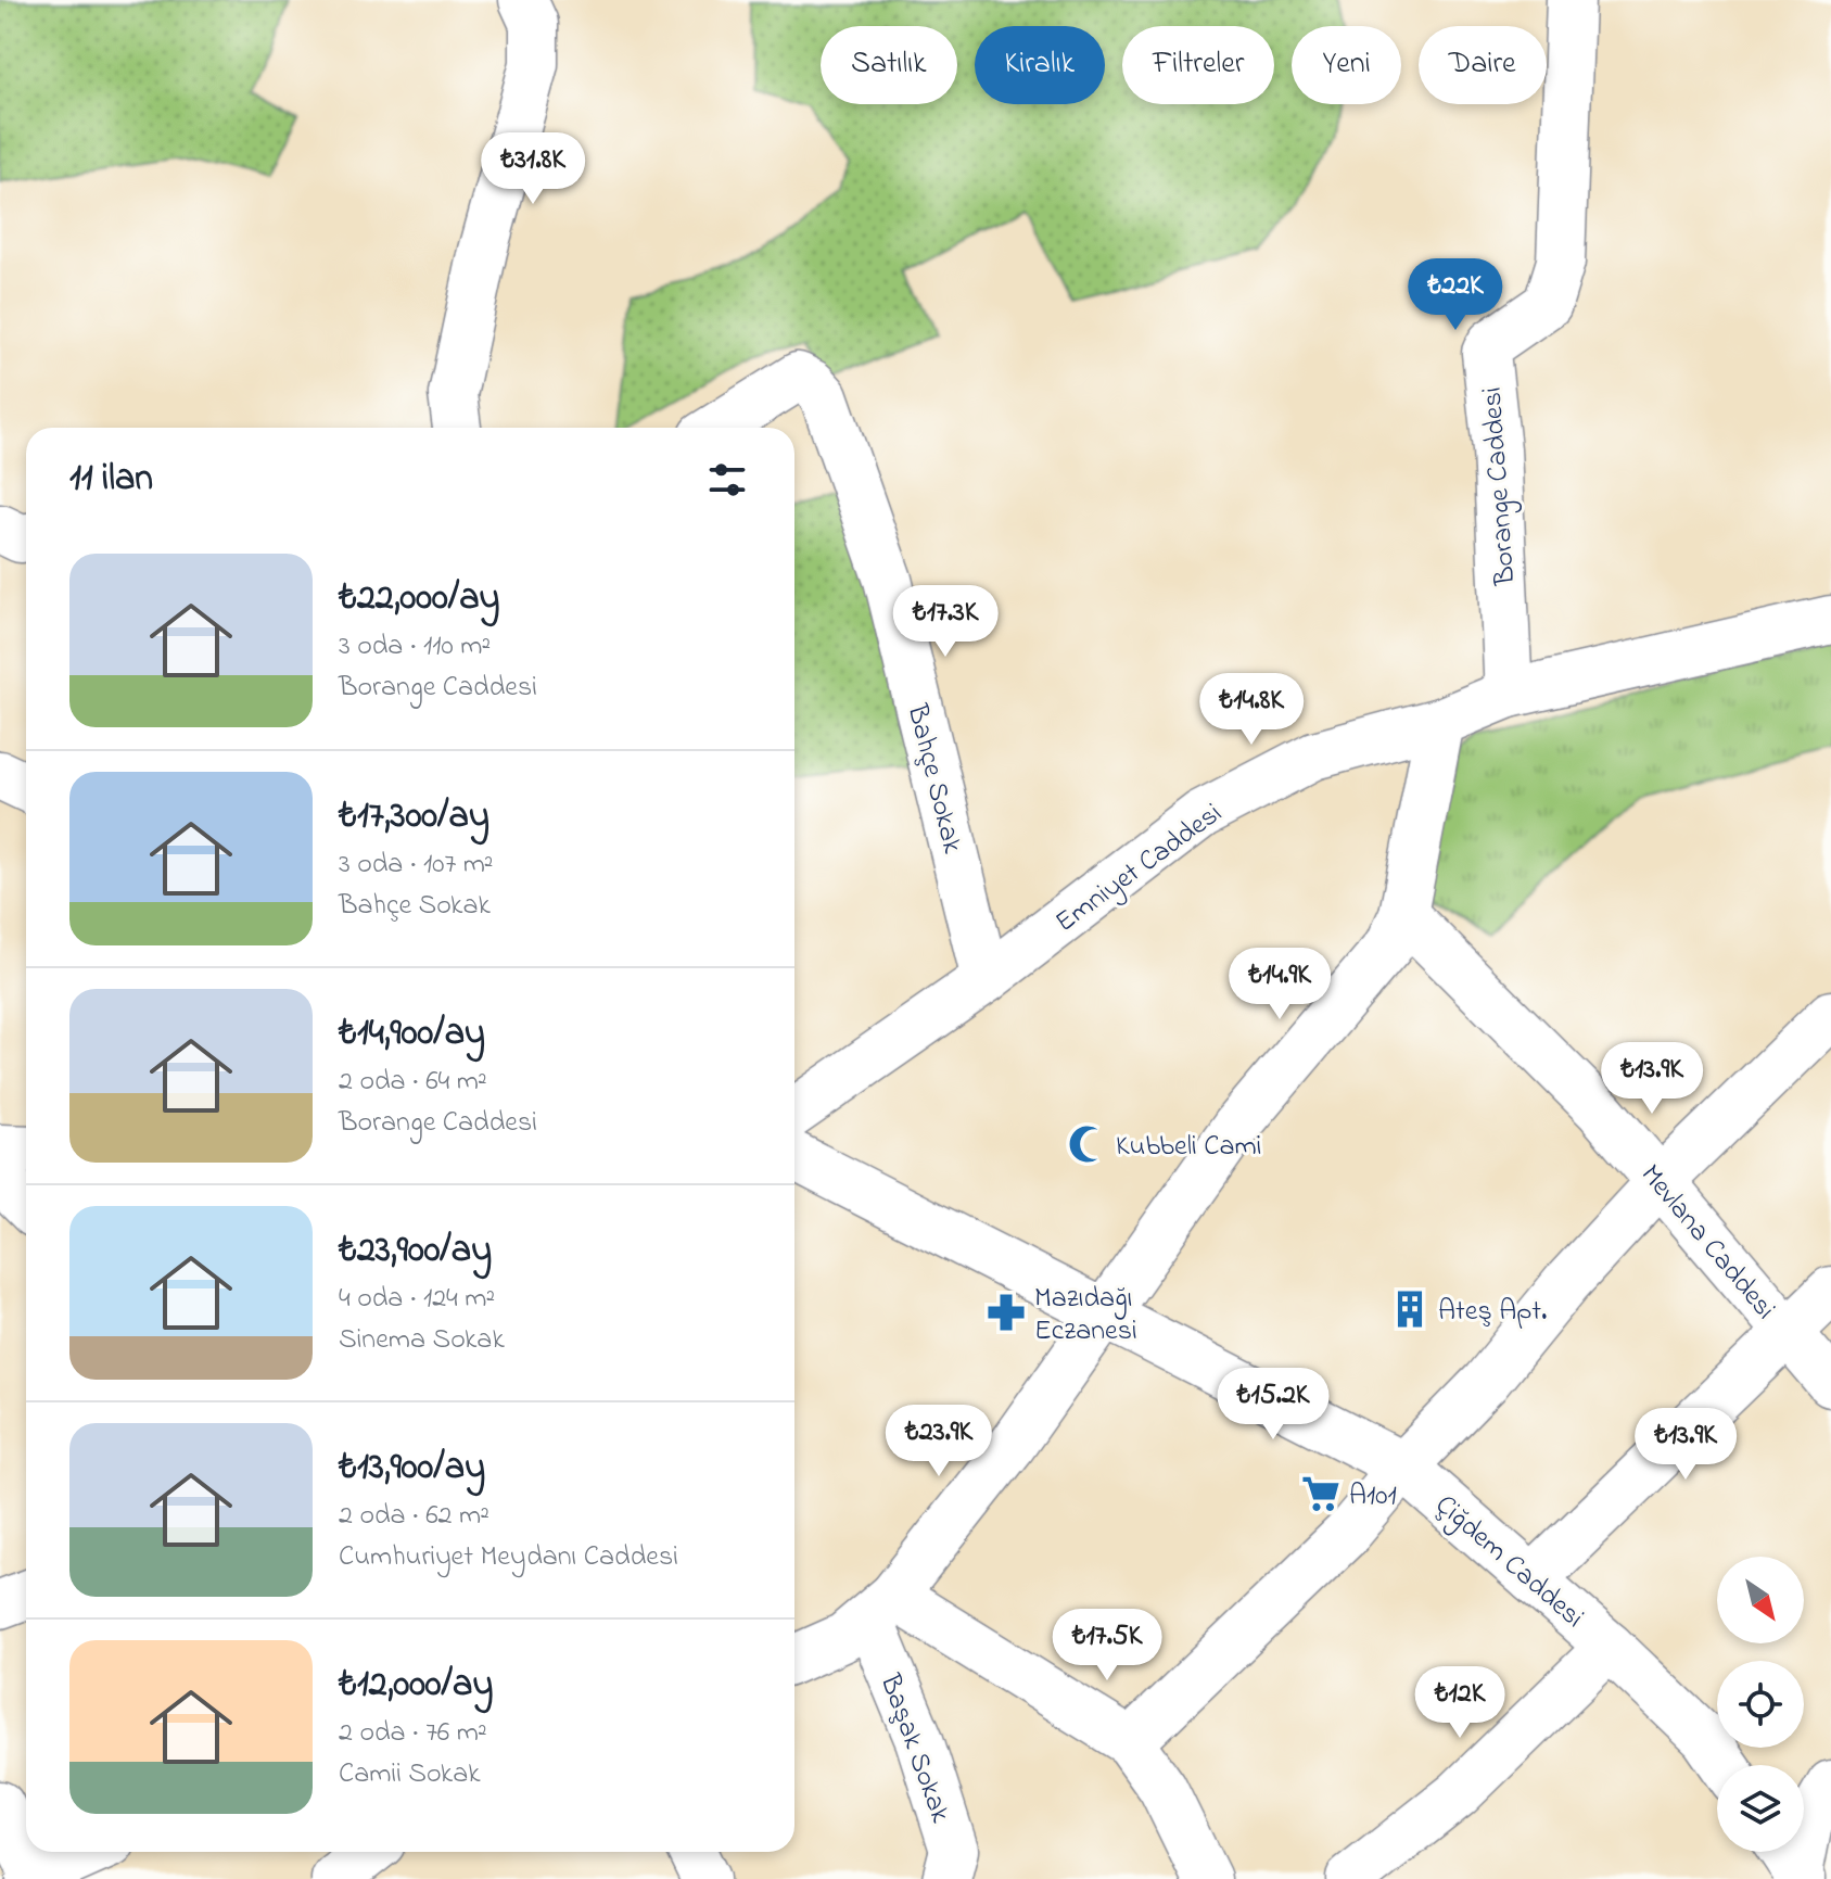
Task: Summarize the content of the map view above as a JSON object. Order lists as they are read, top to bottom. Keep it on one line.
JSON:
{"streets":{"street":["Borange Caddesi","Bahçe Sokak","Emniyet Caddesi","Mevlana Caddesi","Çiğdem Caddesi","Başak Sokak"]},"crossings":[["Borange Caddesi","Emniyet Caddesi"],["Bahçe Sokak","Emniyet Caddesi"]],"places":{"mosque":["Kubbeli Cami"],"building":["Ateş Apt."],"pharmacy":["Mazıdağı Eczanesi"],"supermarket":["A101"]},"north":"bottom right","page":{"chip":["Satılık","Kiralık","Filtreler","Yeni","Daire"],"price":["₺31.8K","₺22K","₺17.3K","₺14.8K","₺14.9K","₺13.9K","₺15.2K","₺23.9K","₺13.9K","₺17.5K","₺12K"],"heading":"11 ilan","list":[{"name":"₺22,000/ay","note":"3 oda · 110 m² · Borange Caddesi"},{"name":"₺17,300/ay","note":"3 oda · 107 m² · Bahçe Sokak"},{"name":"₺14,900/ay","note":"2 oda · 64 m² · Borange Caddesi"},{"name":"₺23,900/ay","note":"4 oda · 124 m² · Sinema Sokak"},{"name":"₺13,900/ay","note":"2 oda · 62 m² · Cumhuriyet Meydanı Caddesi"},{"name":"₺12,000/ay","note":"2 oda · 76 m² · Camii Sokak"}]}}
